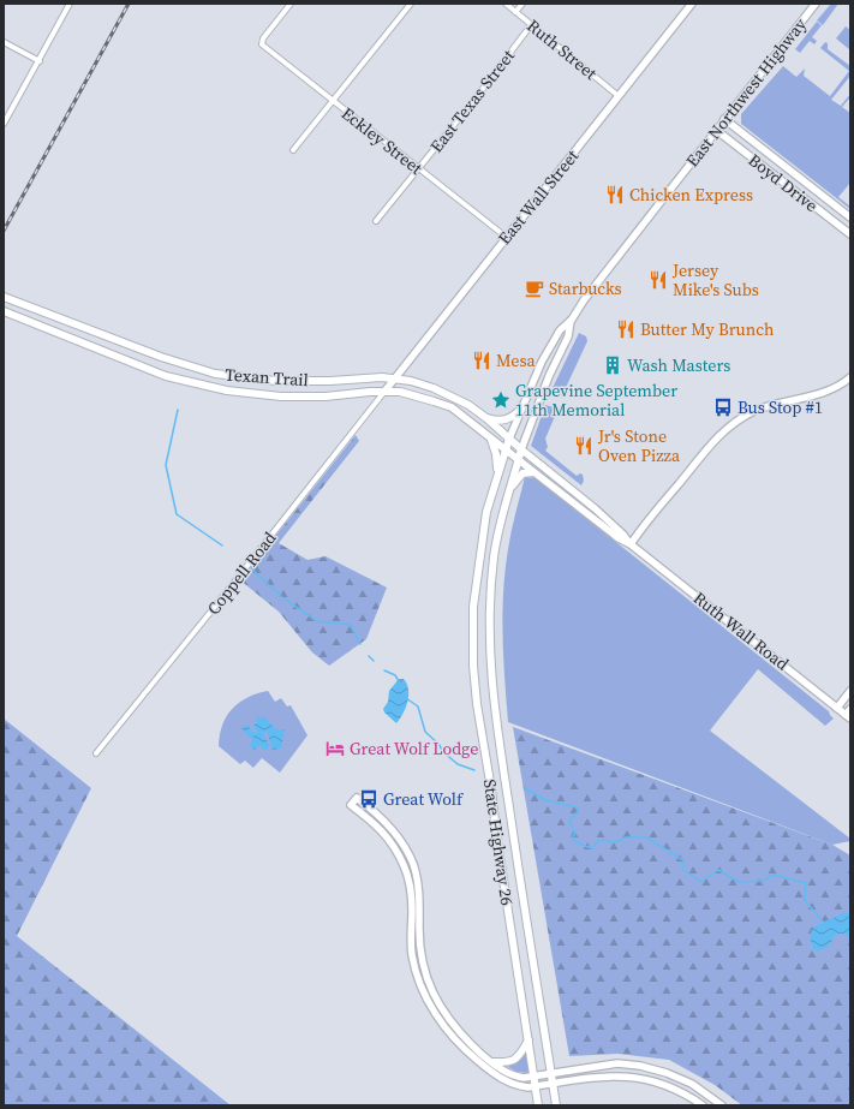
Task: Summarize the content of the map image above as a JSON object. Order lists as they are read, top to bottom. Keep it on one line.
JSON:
{"streets":{"main road":["Texan Trail","State Highway 26"],"street":["Ruth Street","East Northwest Highway","East Texas Street","Eckley Street","Boyd Drive","East Wall Street","Coppell Road","Ruth Wall Road"]},"crossings":[["Ruth Street","East Texas Street"],["Ruth Street","East Wall Street"],["East Northwest Highway","Boyd Drive"],["East Northwest Highway","Texan Trail"],["East Northwest Highway","Ruth Wall Road"],["East Northwest Highway","State Highway 26"],["East Texas Street","Eckley Street"],["Eckley Street","East Wall Street"],["East Wall Street","Texan Trail"],["East Wall Street","Coppell Road"],["Texan Trail","Coppell Road"],["Texan Trail","Ruth Wall Road"],["Texan Trail","State Highway 26"],["Ruth Wall Road","State Highway 26"]],"places":{"restaurant":["Chicken Express","Jersey Mike's Subs","Butter My Brunch","Mesa","Jr's Stone Oven Pizza"],"cafe":["Starbucks"],"building":["Wash Masters"],"place":["Grapevine September 11th Memorial"],"bus stop":["Bus Stop #1","Great Wolf"],"hotel":["Great Wolf Lodge"]}}
